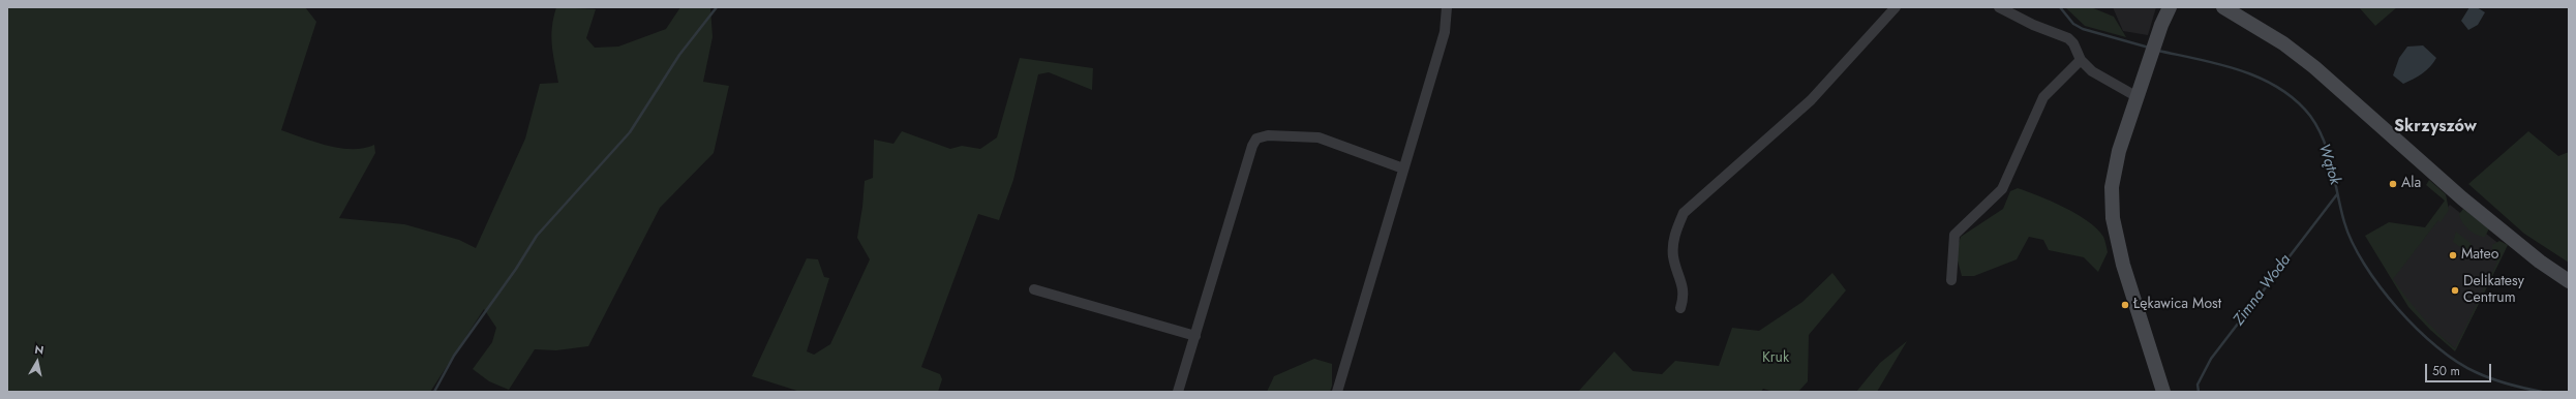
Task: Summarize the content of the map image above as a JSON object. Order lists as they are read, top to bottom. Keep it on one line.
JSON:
{"districts":["Skrzyszów"],"water":["Wątok","Zimna Woda"],"parks":["Kruk"],"places":["Ala","Mateo","Delikatesy Centrum","Łękawica Most"],"scale_bar":"50 m","north":"top"}
